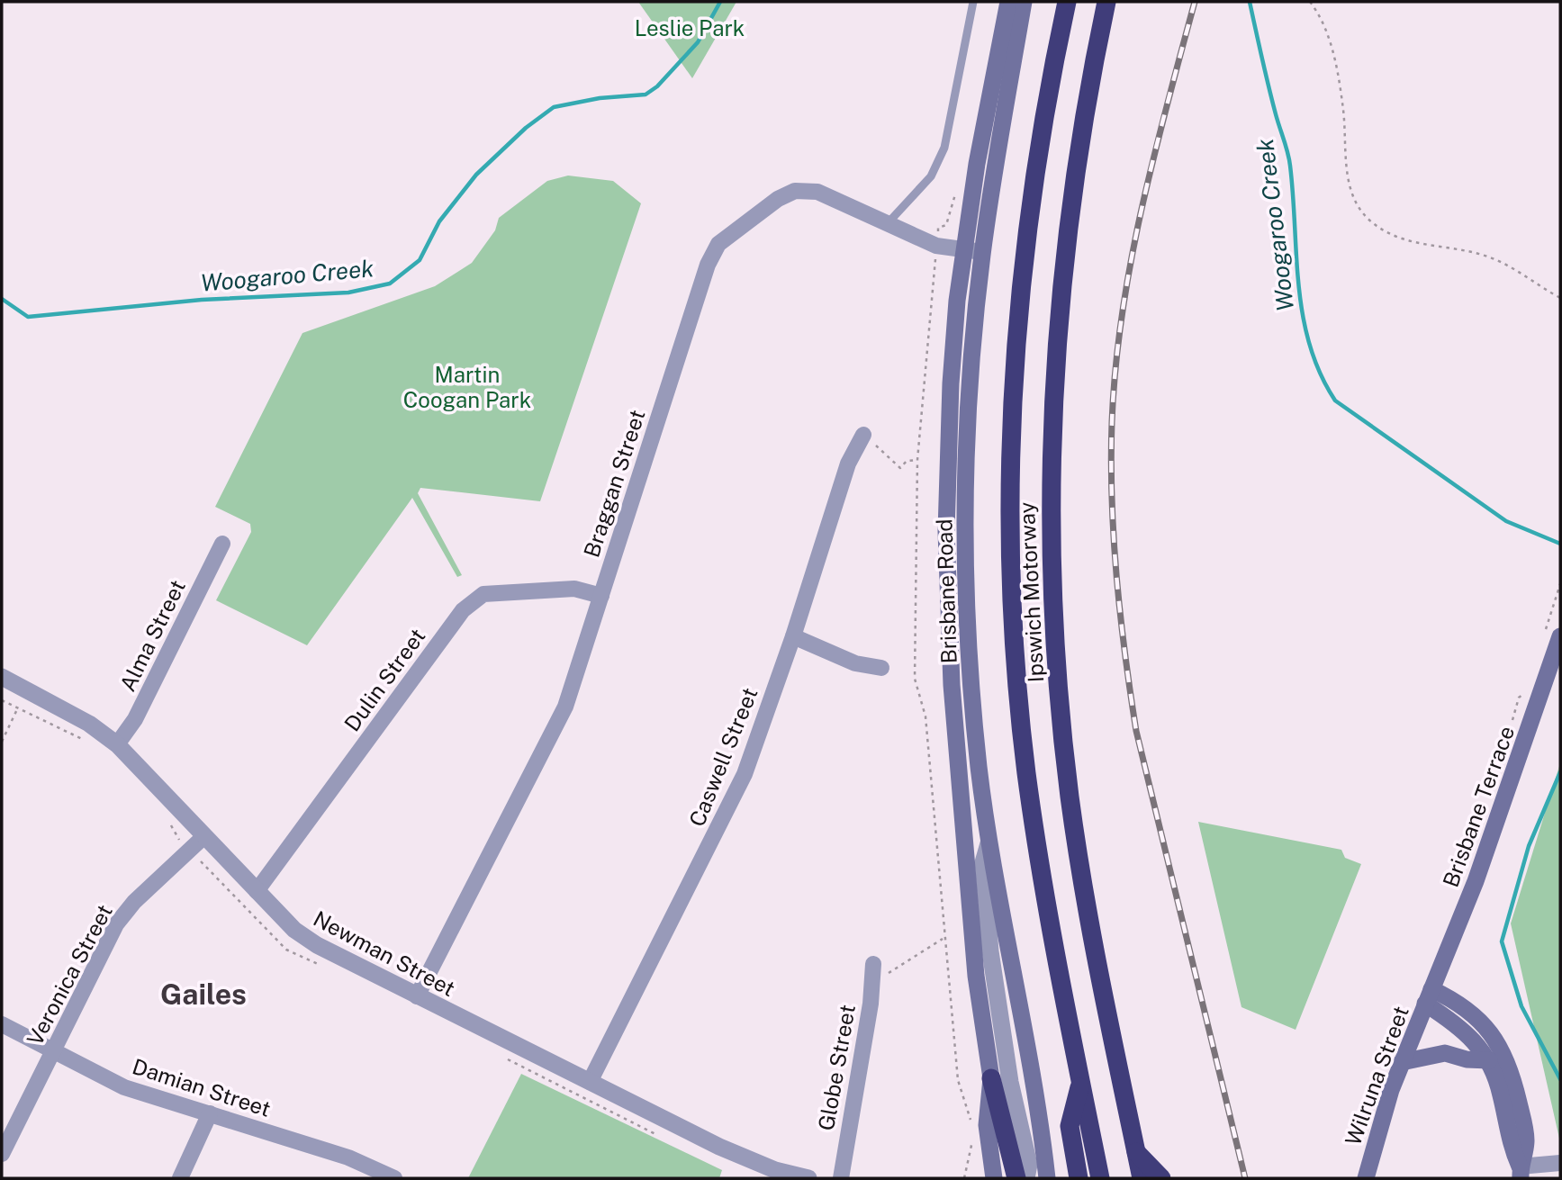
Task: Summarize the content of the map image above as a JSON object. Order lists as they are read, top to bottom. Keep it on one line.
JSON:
{"streets":{"highway":["Ipswich Motorway"],"main road":["Brisbane Road","Brisbane Terrace","Wilruna Street"],"street":["Braggan Street","Alma Street","Dulin Street","Caswell Street","Newman Street","Veronica Street","Globe Street","Damian Street"]},"crossings":[["Braggan Street","Brisbane Road"],["Braggan Street","Dulin Street"],["Braggan Street","Newman Street"],["Alma Street","Newman Street"],["Dulin Street","Newman Street"],["Caswell Street","Newman Street"],["Brisbane Terrace","Wilruna Street"],["Newman Street","Veronica Street"],["Veronica Street","Damian Street"]],"districts":["Gailes"],"water":["Woogaroo Creek"],"parks":["Leslie Park","Martin Coogan Park"]}
